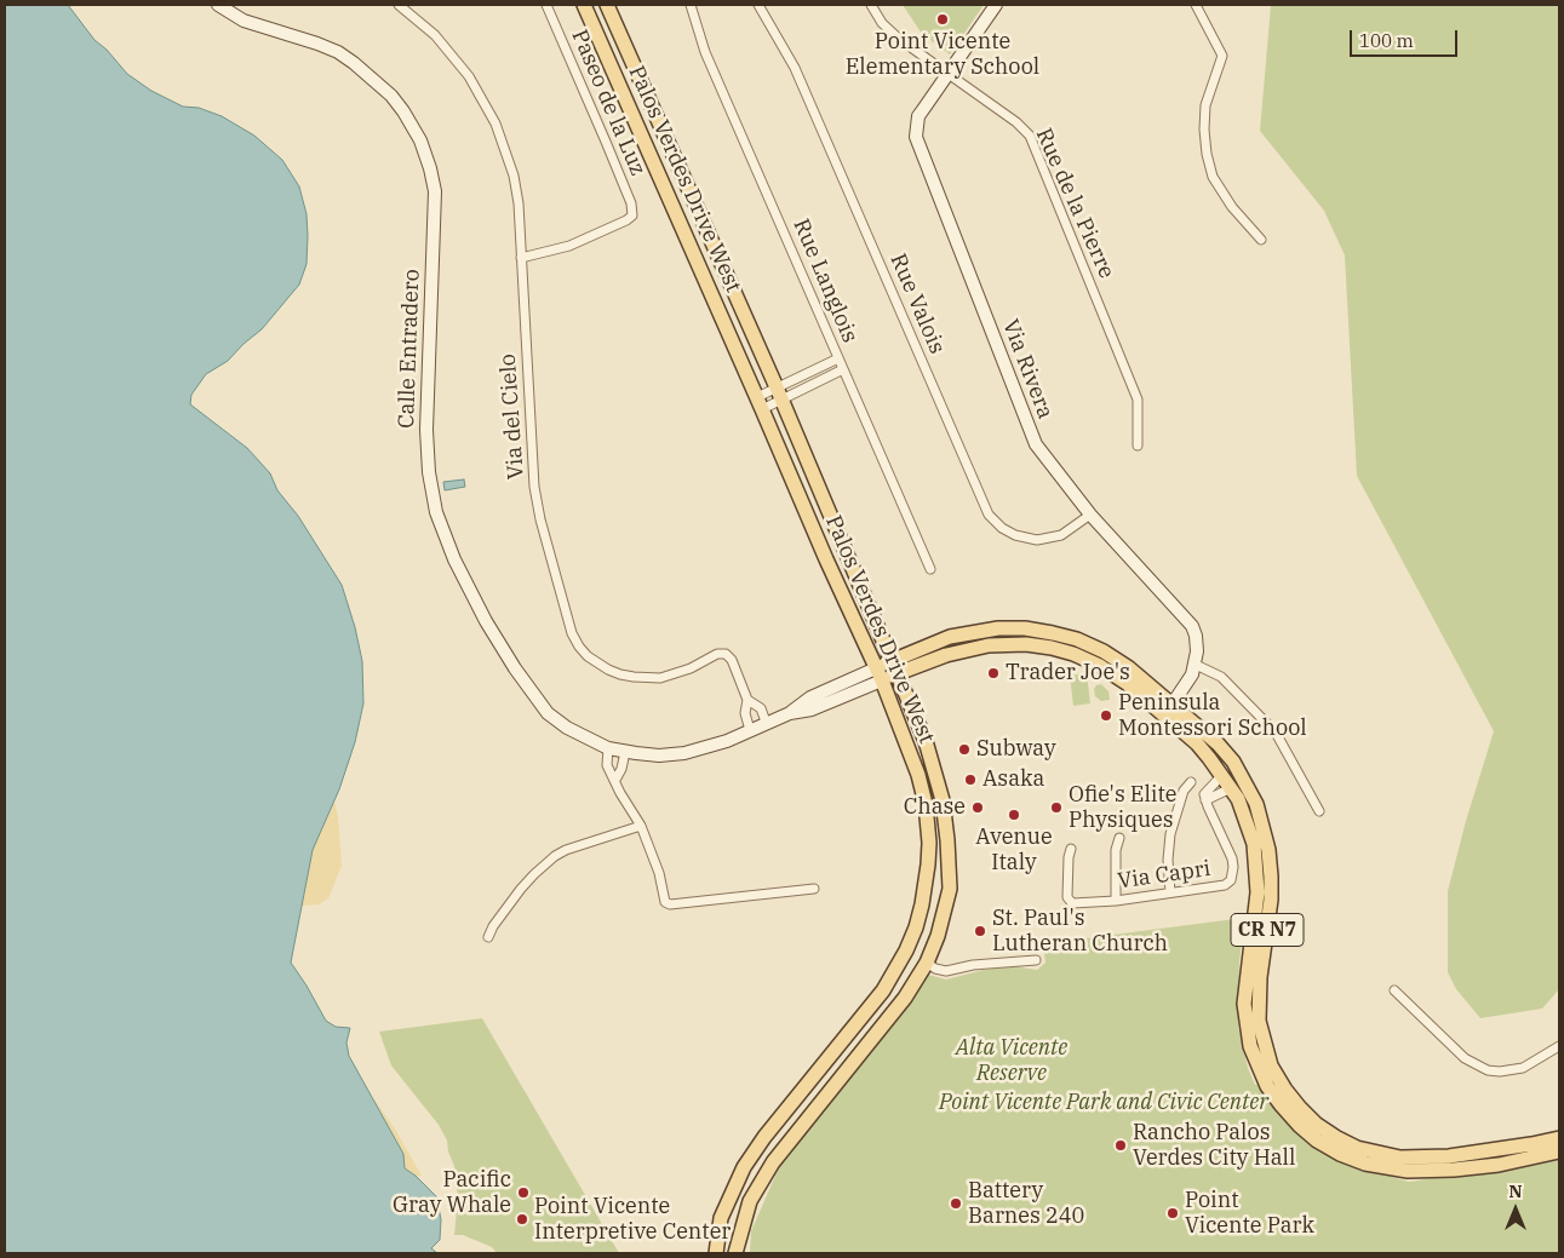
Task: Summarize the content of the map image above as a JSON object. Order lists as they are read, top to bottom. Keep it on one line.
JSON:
{"streets":{"main road":["Palos Verdes Drive West","CR N7"],"street":["Paseo de la Luz","Rue de la Pierre","Rue Langlois","Rue Valois","Calle Entradero","Via Rivera","Via del Cielo","Via Capri"]},"crossings":[["Paseo de la Luz","Via del Cielo"],["Palos Verdes Drive West","Calle Entradero"],["Palos Verdes Drive West","CR N7"],["Rue de la Pierre","Via Rivera"],["Rue Valois","Via Rivera"],["Calle Entradero","Via del Cielo"],["Calle Entradero","CR N7"],["Via Rivera","CR N7"]],"parks":["Alta Vicente Reserve","Point Vicente Park and Civic Center"],"places":["Point Vicente Elementary School","Trader Joe's","Peninsula Montessori School","Subway","Asaka","Chase","Ofie's Elite Physiques","Avenue Italy","St. Paul's Lutheran Church","Rancho Palos Verdes City Hall","Pacific Gray Whale","Battery Barnes 240","Point Vicente Park","Point Vicente Interpretive Center"],"scale_bar":"100 m","north":"top"}
